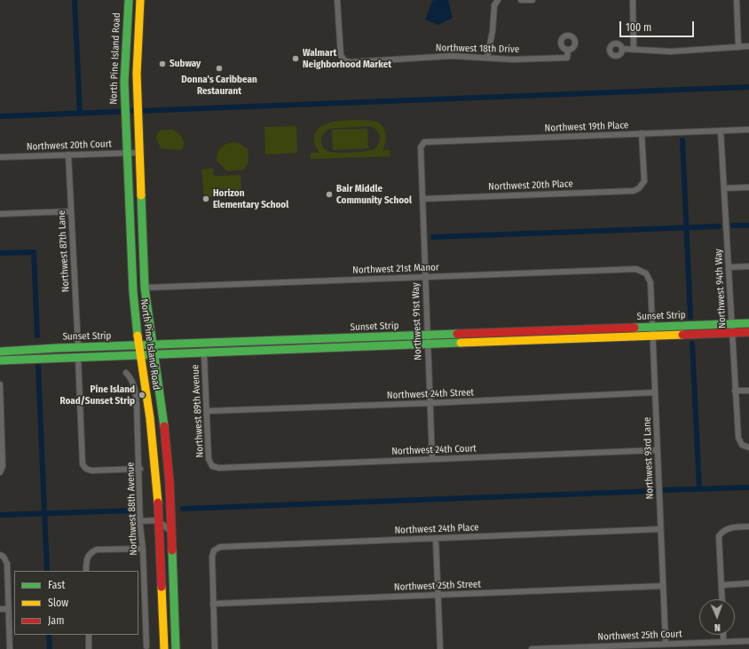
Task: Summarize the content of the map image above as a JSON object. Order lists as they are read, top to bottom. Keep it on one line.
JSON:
{"streets":{"street":["Northwest 18th Drive","North Pine Island Road","Northwest 19th Place","Northwest 20th Court","Northwest 20th Place","Northwest 87th Lane","Northwest 21st Manor","Northwest 94th Way","Sunset Strip","Northwest 91st Way","Northwest 24th Street","Northwest 89th Avenue","Northwest 24th Court","Northwest 93rd Lane","Northwest 88th Avenue","Northwest 24th Place","Northwest 25th Street","Northwest 25th Court"]},"crossings":[["North Pine Island Road","Northwest 20th Court"],["North Pine Island Road","Northwest 21st Manor"],["North Pine Island Road","Sunset Strip"],["Northwest 19th Place","Northwest 20th Place"],["Northwest 19th Place","Northwest 94th Way"],["Northwest 19th Place","Northwest 91st Way"],["Northwest 20th Court","Northwest 87th Lane"],["Northwest 20th Place","Northwest 91st Way"],["Northwest 87th Lane","Sunset Strip"],["Northwest 21st Manor","Northwest 91st Way"],["Northwest 21st Manor","Northwest 93rd Lane"],["Northwest 94th Way","Sunset Strip"],["Sunset Strip","Northwest 91st Way"],["Sunset Strip","Northwest 89th Avenue"],["Sunset Strip","Northwest 93rd Lane"],["Northwest 91st Way","Northwest 24th Street"],["Northwest 91st Way","Northwest 24th Court"],["Northwest 24th Street","Northwest 89th Avenue"],["Northwest 24th Street","Northwest 93rd Lane"],["Northwest 89th Avenue","Northwest 24th Court"],["Northwest 24th Court","Northwest 93rd Lane"],["Northwest 93rd Lane","Northwest 24th Place"],["Northwest 93rd Lane","Northwest 25th Street"],["Northwest 93rd Lane","Northwest 25th Court"],["Northwest 24th Place","Northwest 25th Street"]],"places":["Walmart Neighborhood Market","Subway","Donna's Caribbean Restaurant","Bair Middle Community School","Horizon Elementary School","Pine Island Road/Sunset Strip"],"legend":["Fast","Slow","Jam"],"scale_bar":"100 m","north":"bottom"}
